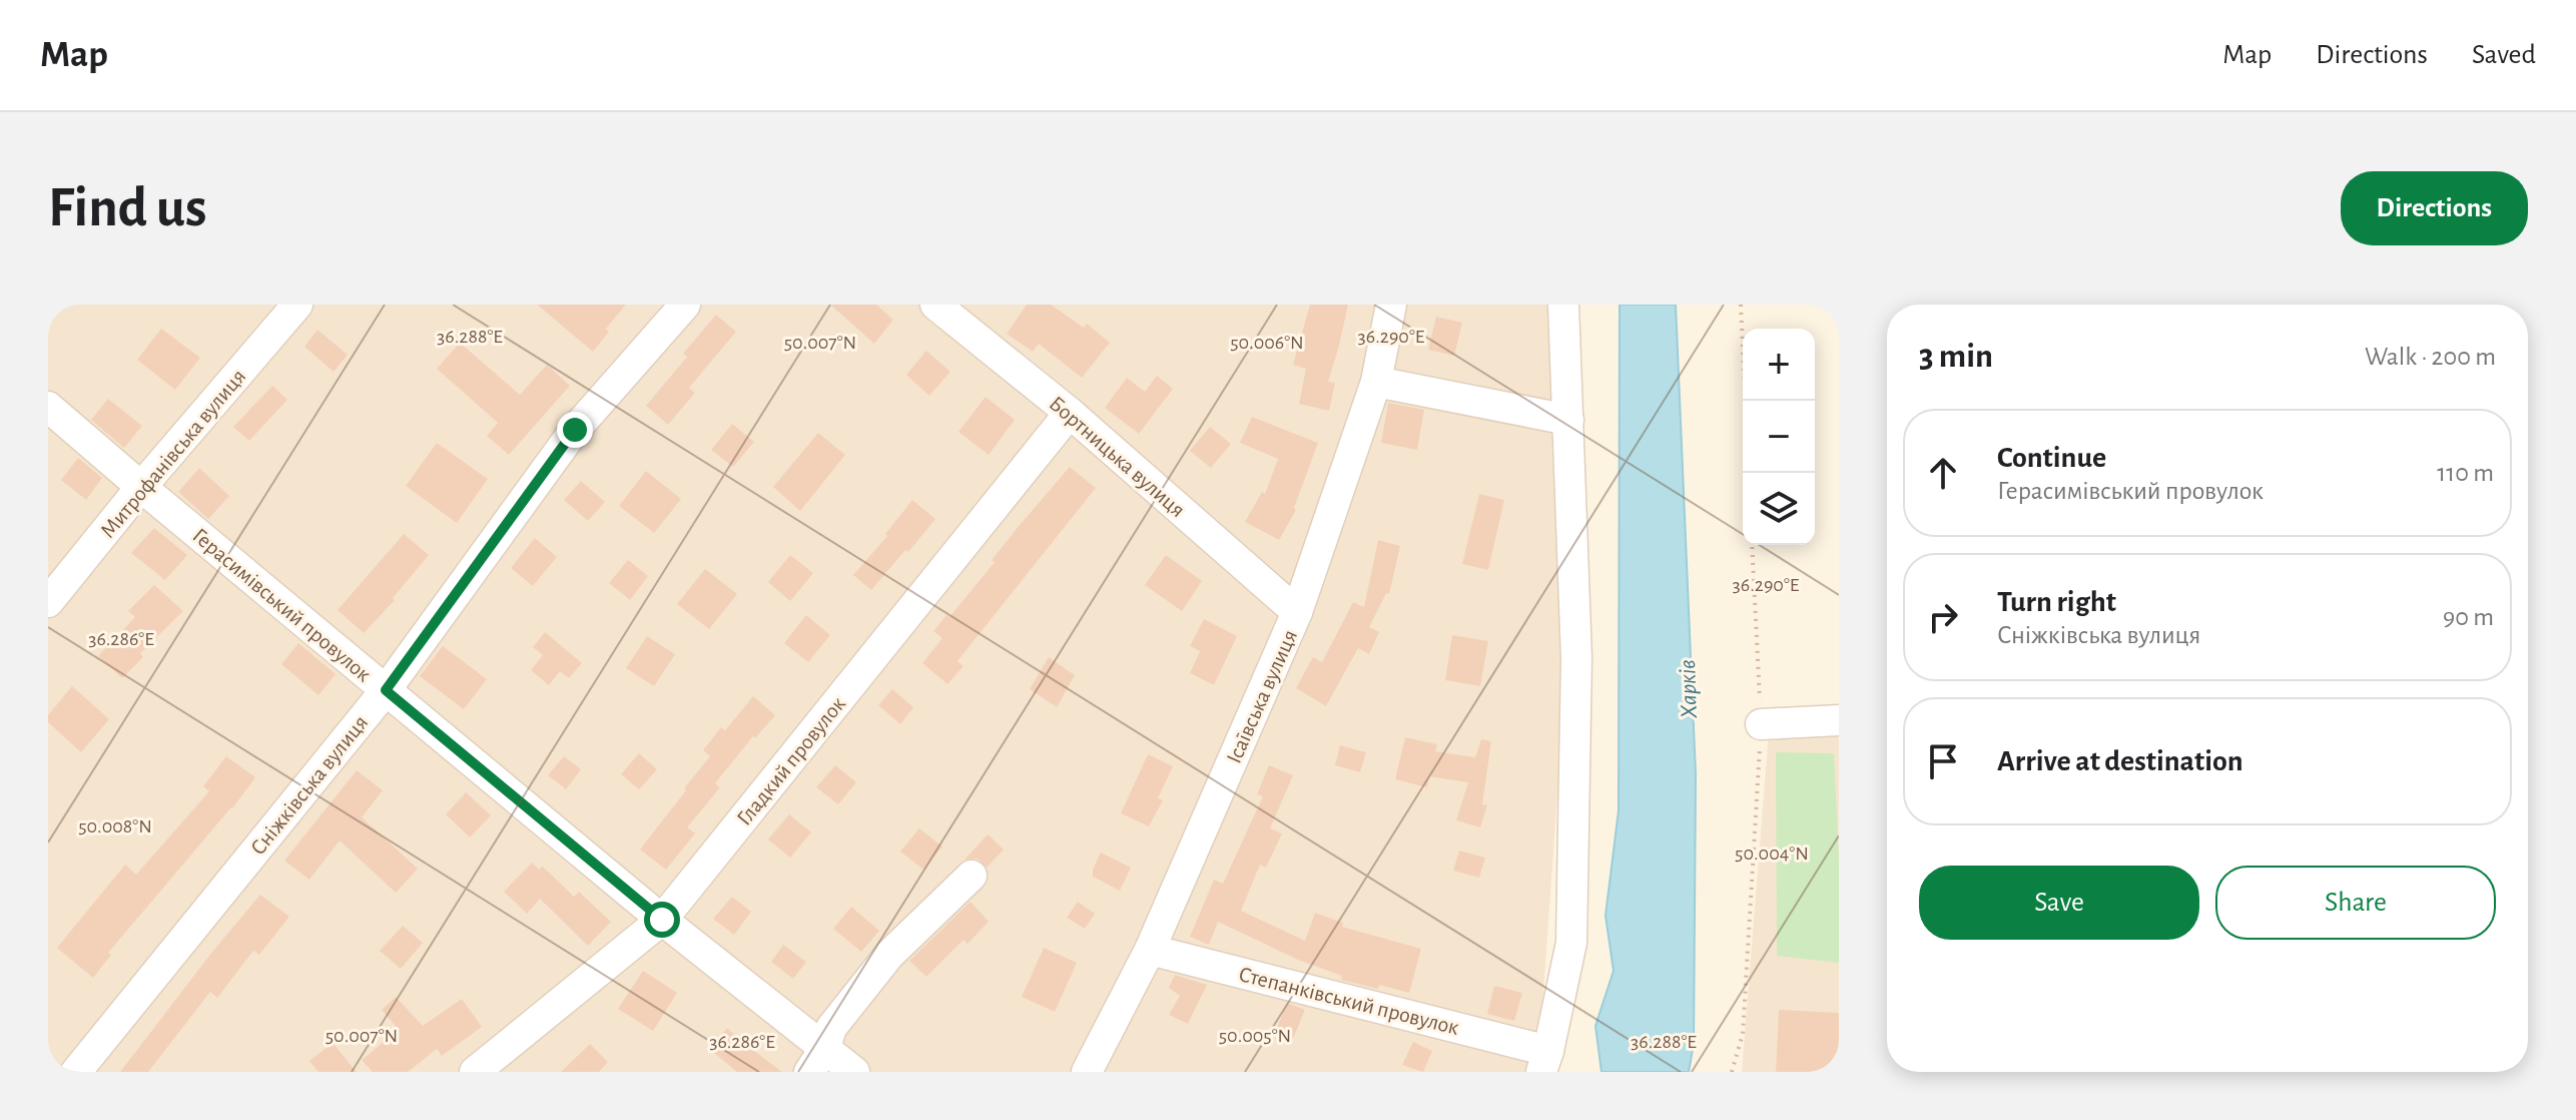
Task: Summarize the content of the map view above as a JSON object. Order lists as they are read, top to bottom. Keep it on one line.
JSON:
{"streets":{"street":["Митрофанівська вулиця","Бортницька вулиця","Герасимівський провулок","Ісаївська вулиця","Гладкий провулок","Сніжківська вулиця","Степанківський провулок"]},"crossings":[["Митрофанівська вулиця","Герасимівський провулок"],["Бортницька вулиця","Ісаївська вулиця"],["Бортницька вулиця","Гладкий провулок"],["Герасимівський провулок","Гладкий провулок"],["Герасимівський провулок","Сніжківська вулиця"],["Ісаївська вулиця","Степанківський провулок"]],"water":["Харків"],"page":{"header":"Map","nav":["Map","Directions","Saved"],"buttons":["Directions",["Save","Share"]],"title":"Find us","heading":["3 min","Walk · 200 m"],"map_buttons":["+","−"],"list":[["Continue","Герасимівський провулок","110 m"],["Turn right","Сніжківська вулиця","90 m"],"Arrive at destination"]},"coordinates":["36.288°E","36.290°E","50.007°N","50.006°N","36.286°E","50.008°N","50.004°N","50.005°N"]}
